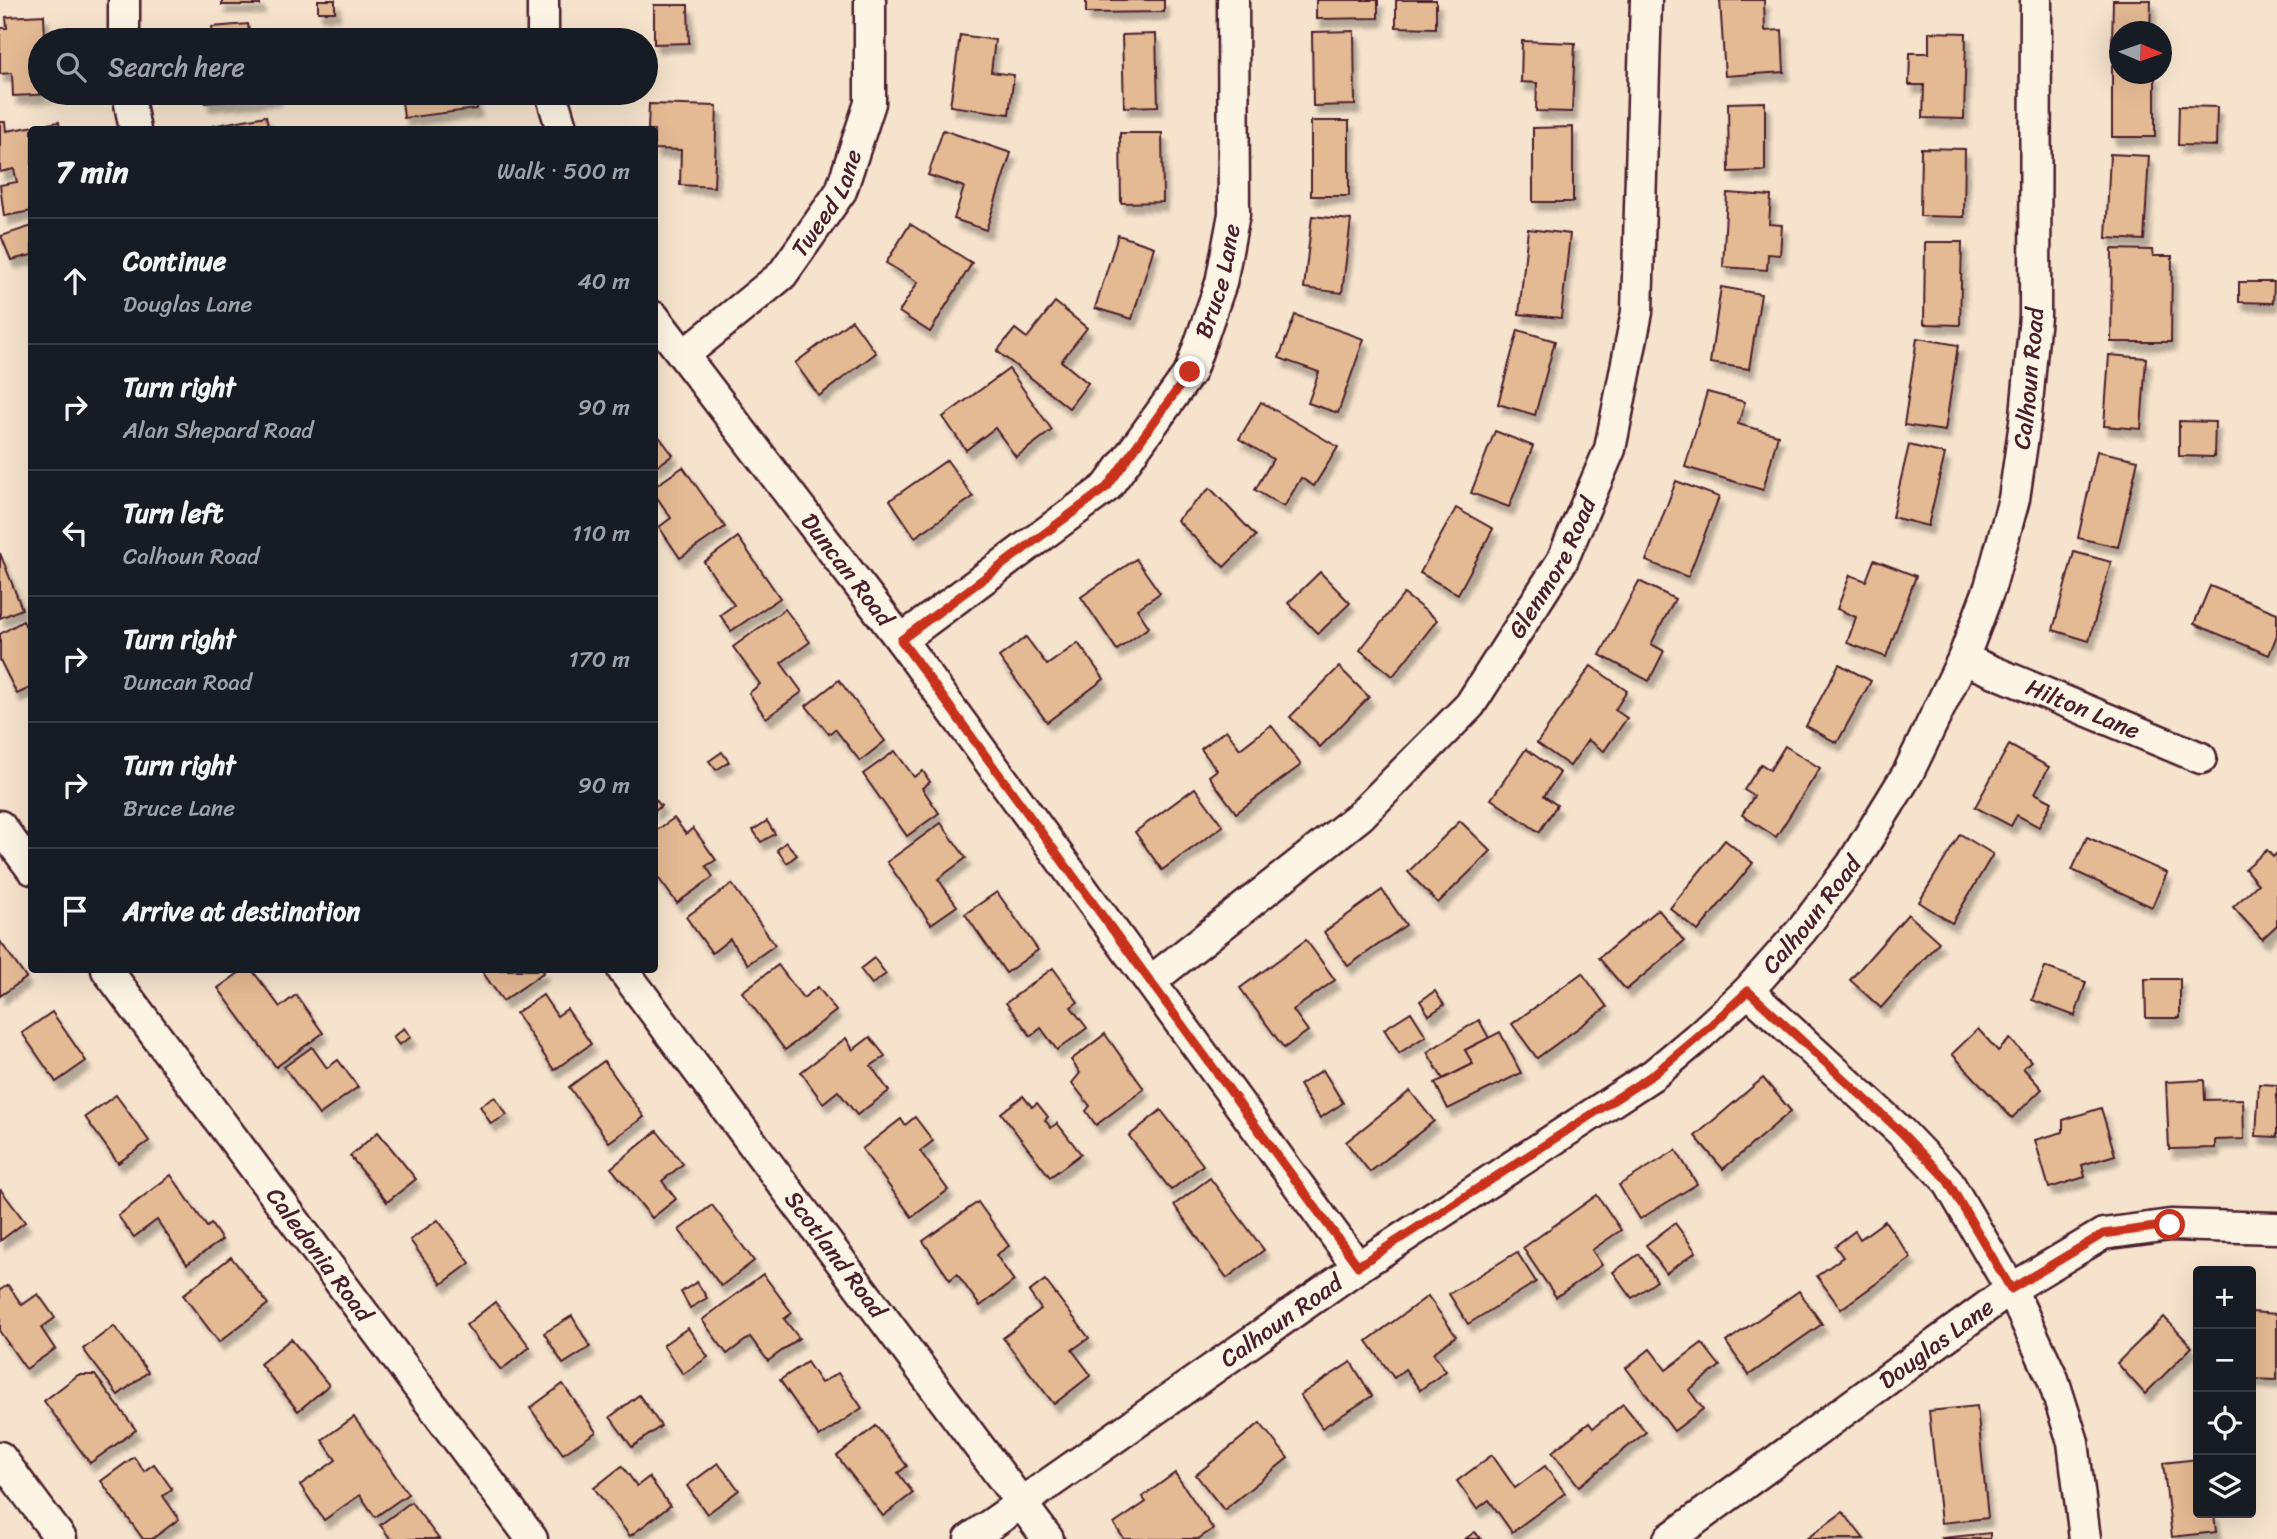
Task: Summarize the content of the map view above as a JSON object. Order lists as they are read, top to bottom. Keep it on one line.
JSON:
{"streets":{"street":["Tweed Lane","Bruce Lane","Calhoun Road","Glenmore Road","Duncan Road","Hilton Lane","Caledonia Road","Scotland Road","Douglas Lane"]},"crossings":[["Tweed Lane","Duncan Road"],["Bruce Lane","Duncan Road"],["Calhoun Road","Duncan Road"],["Calhoun Road","Hilton Lane"],["Calhoun Road","Scotland Road"],["Glenmore Road","Duncan Road"]],"north":"right","page":{"search":"Search here","heading":["7 min","Walk · 500 m"],"list":[["Continue","Douglas Lane","40 m"],["Turn right","Alan Shepard Road","90 m"],["Turn left","Calhoun Road","110 m"],["Turn right","Duncan Road","170 m"],["Turn right","Bruce Lane","90 m"],"Arrive at destination"],"map_buttons":["+","−"]}}
